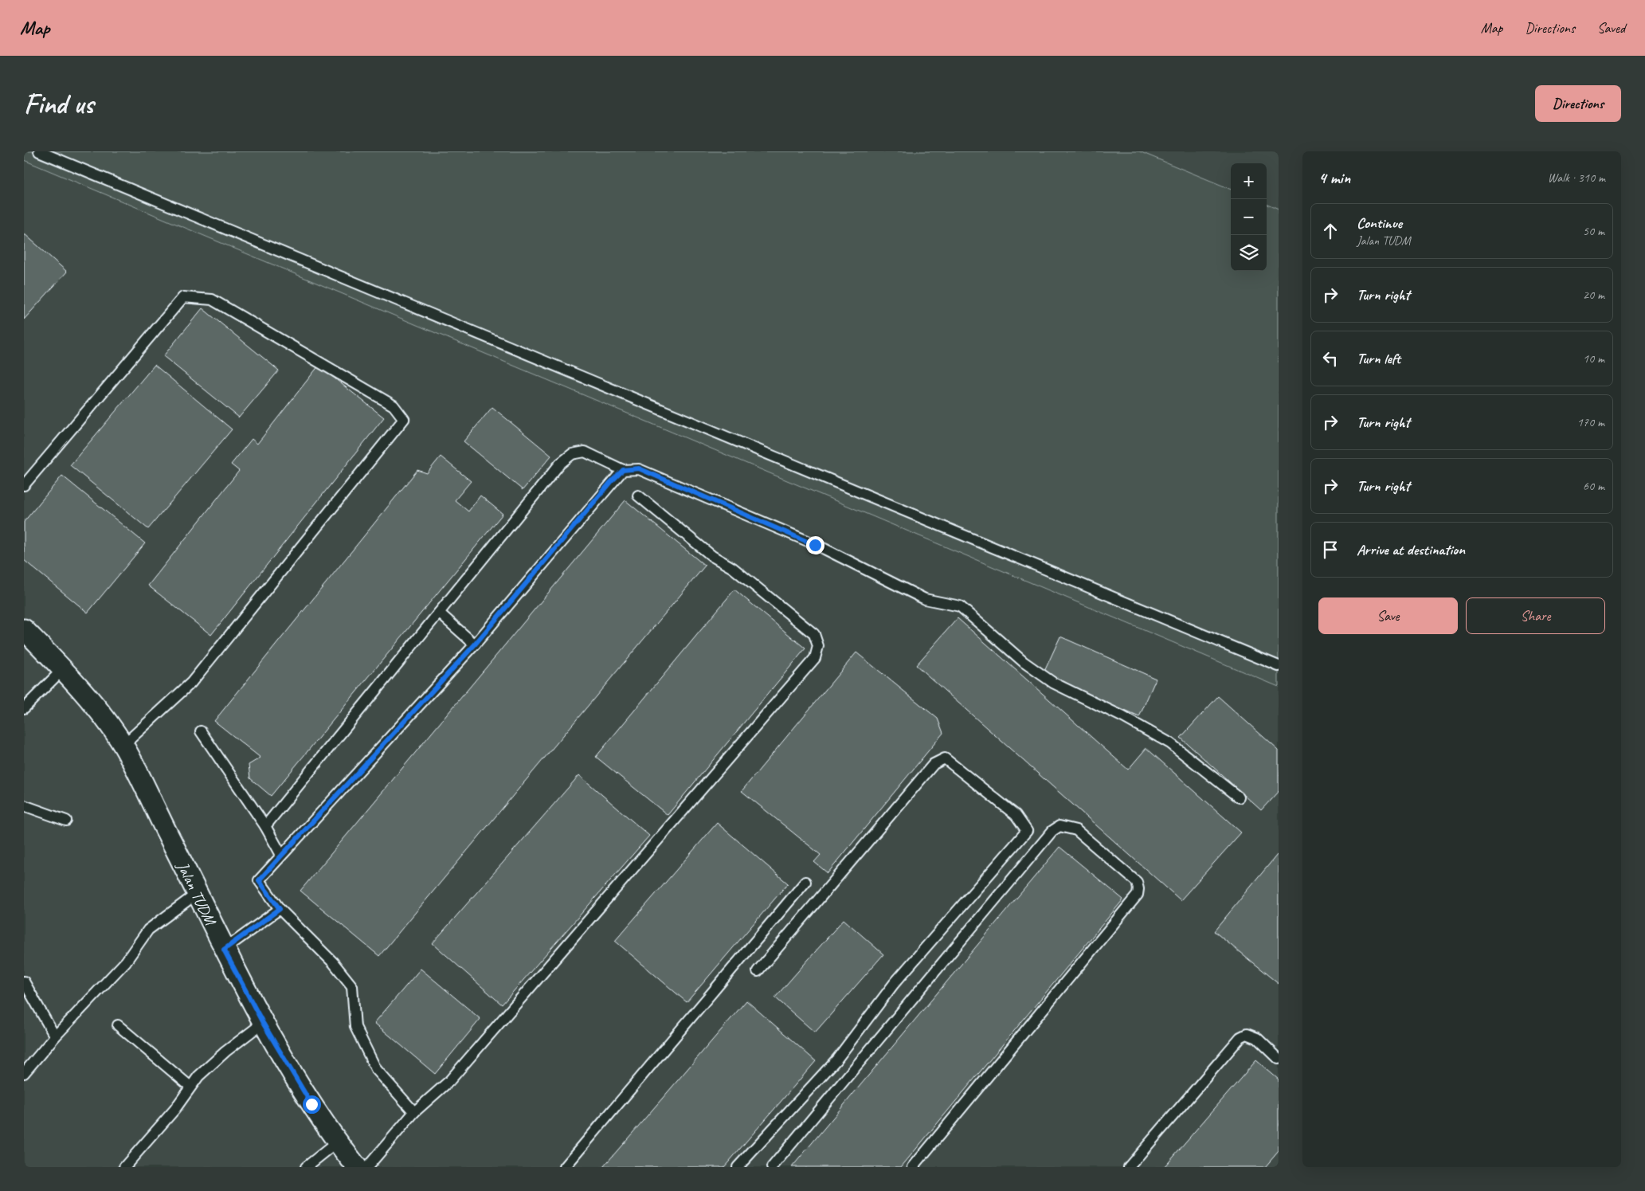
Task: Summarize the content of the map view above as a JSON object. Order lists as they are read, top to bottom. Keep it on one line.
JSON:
{"streets":{"street":["Jalan TUDM"]},"page":{"header":"Map","nav":["Map","Directions","Saved"],"buttons":["Directions",["Save","Share"]],"title":"Find us","heading":["4 min","Walk · 310 m"],"map_buttons":["+","−"],"list":[["Continue","Jalan TUDM","50 m"],["Turn right","20 m"],["Turn left","10 m"],["Turn right","170 m"],["Turn right","60 m"],"Arrive at destination"]}}
